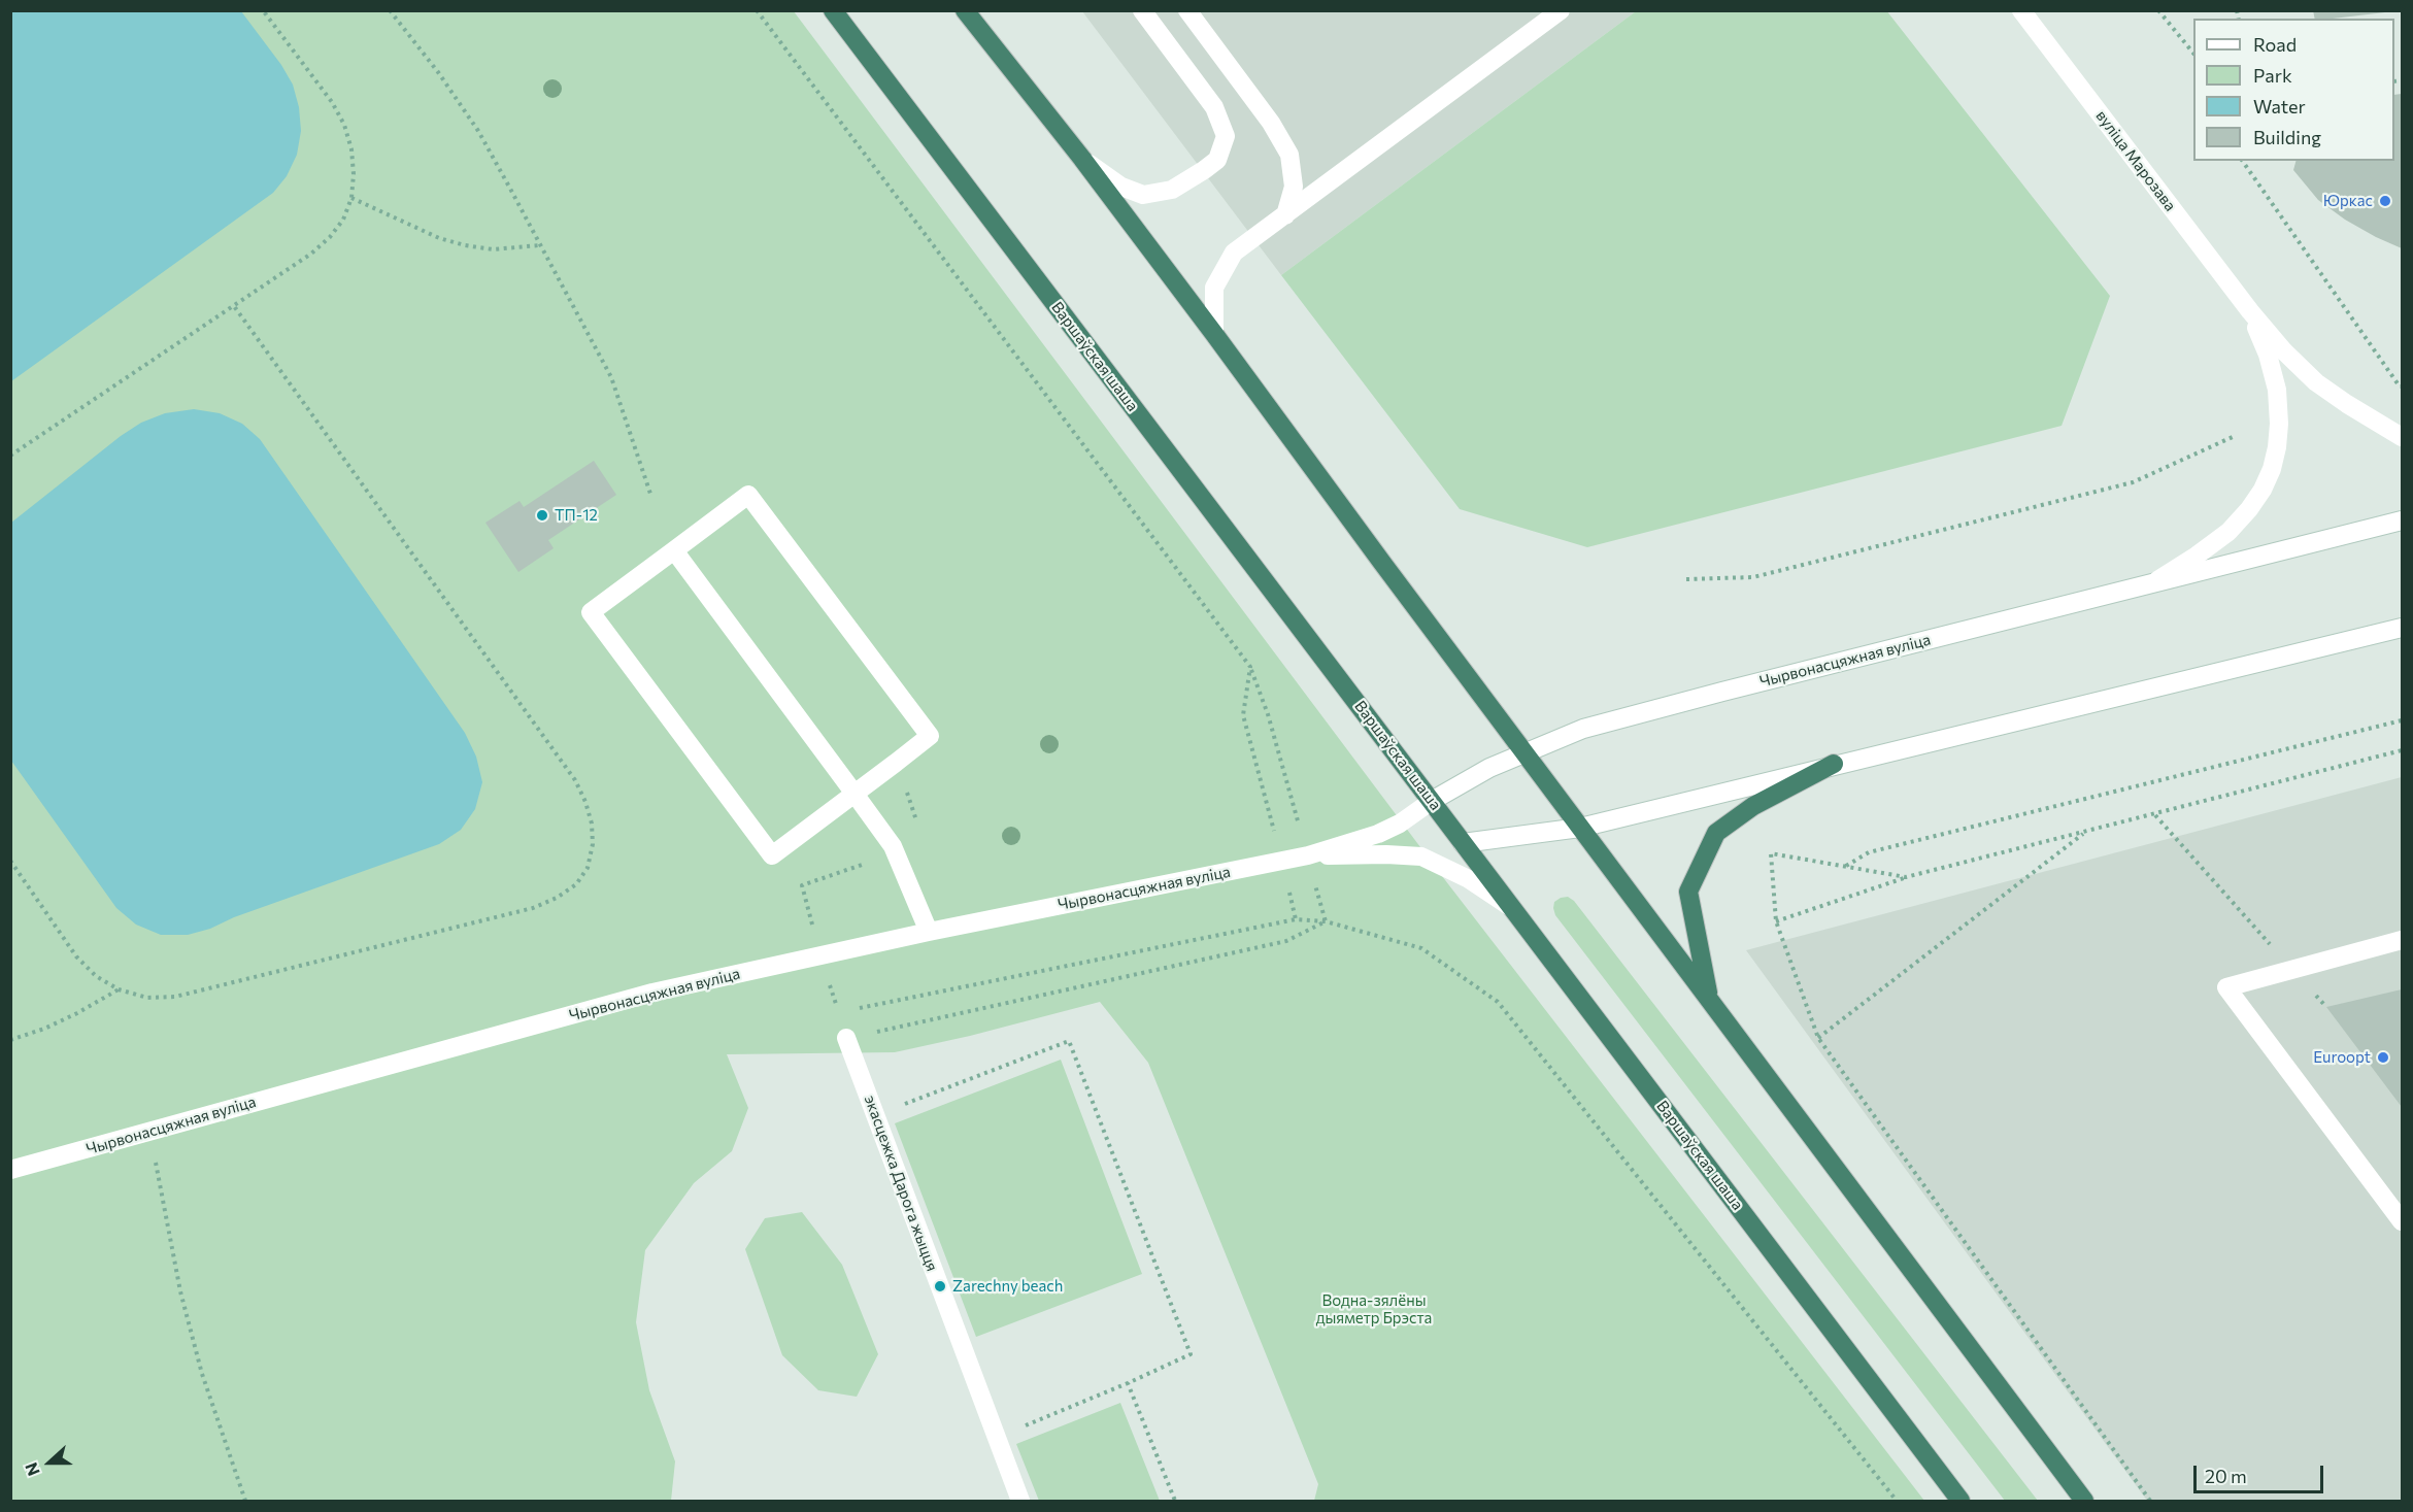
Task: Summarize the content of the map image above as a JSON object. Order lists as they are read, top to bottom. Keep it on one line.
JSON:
{"streets":{"highway":["Варшаўская шаша"],"main road":["вуліца Марозава","Чырвонасцяжная вуліца","экасцежка Дарога жыцця"]},"crossings":[["вуліца Марозава","Чырвонасцяжная вуліца"],["Варшаўская шаша","Чырвонасцяжная вуліца"]],"parks":["Водна-зялёны дыяметр Брэста"],"places":["Юркас","ТП-12","Euroopt","Zarechny beach"],"legend":["Road","Park","Water","Building"],"scale_bar":"20 m","north":"left"}
